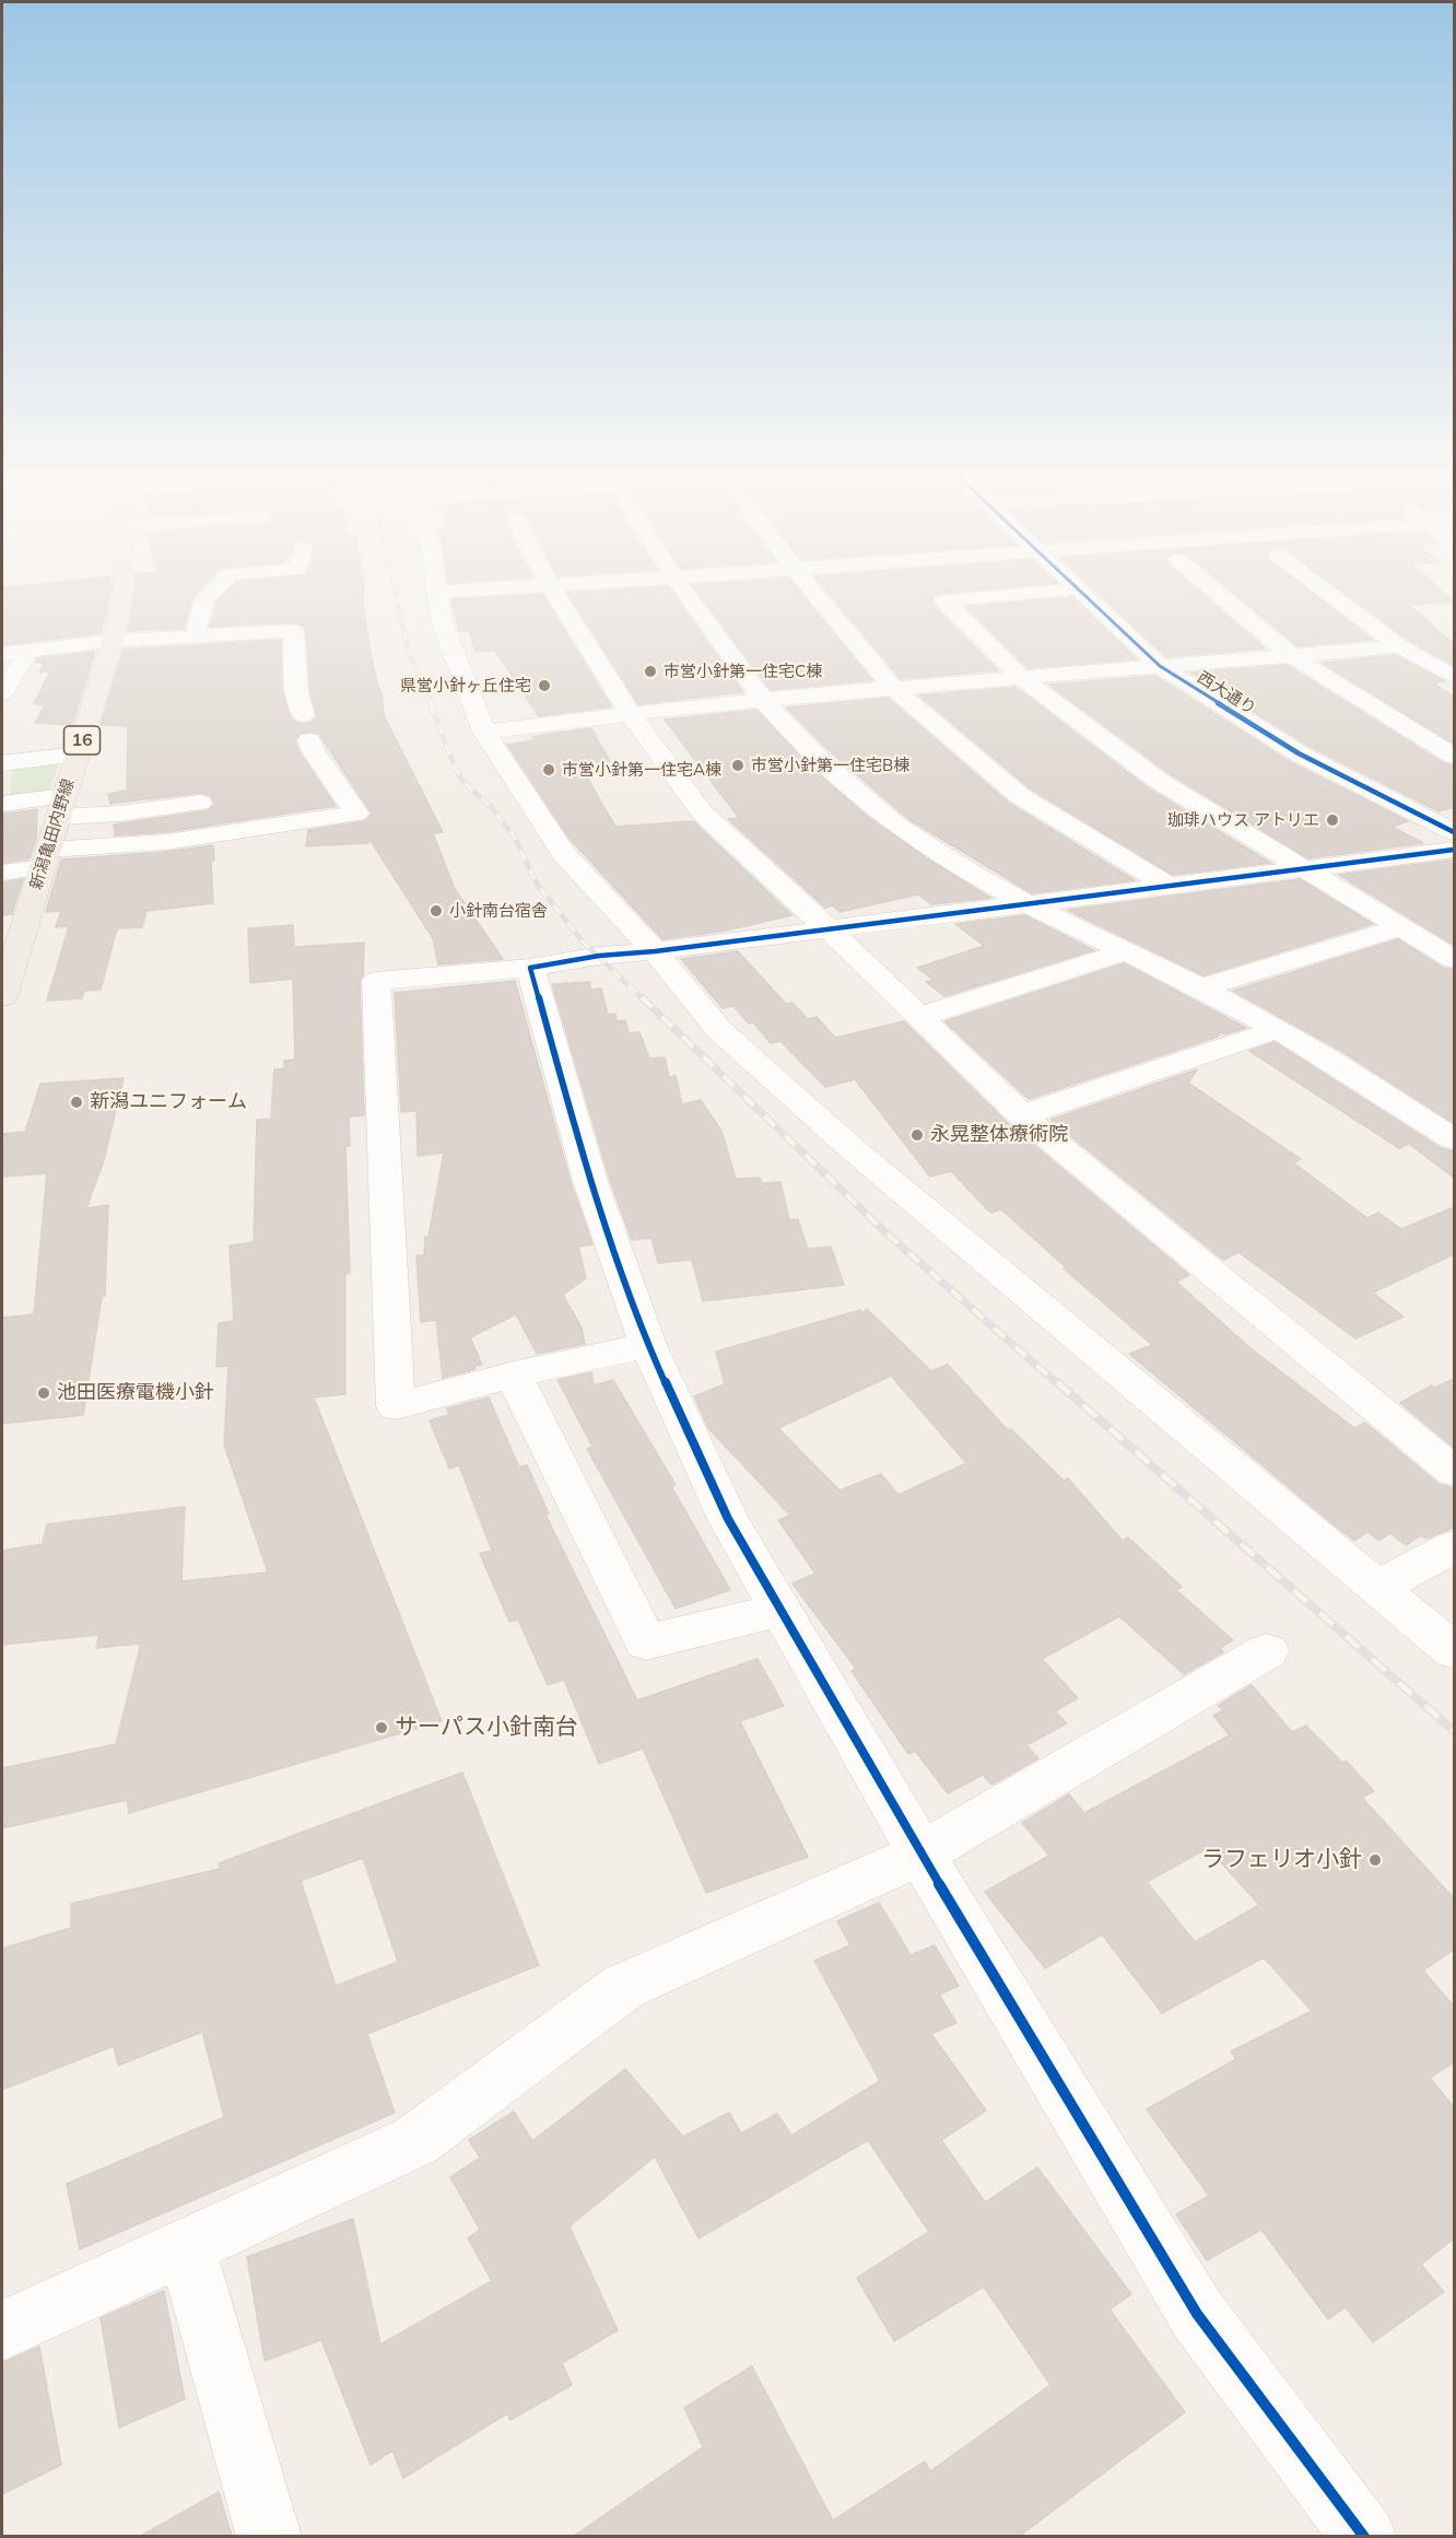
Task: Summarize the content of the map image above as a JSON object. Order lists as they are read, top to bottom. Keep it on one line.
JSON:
{"streets":{"main road":["16","新潟亀田内野線"],"street":["西大通り"]},"places":["市営小針第一住宅C棟","県営小針ヶ丘住宅","市営小針第一住宅B棟","市営小針第一住宅A棟","珈琲ハウス アトリエ","小針南台宿舎","新潟ユニフォーム","永晃整体療術院","池田医療電機小針","サーパス小針南台","ラフェリオ小針"]}
